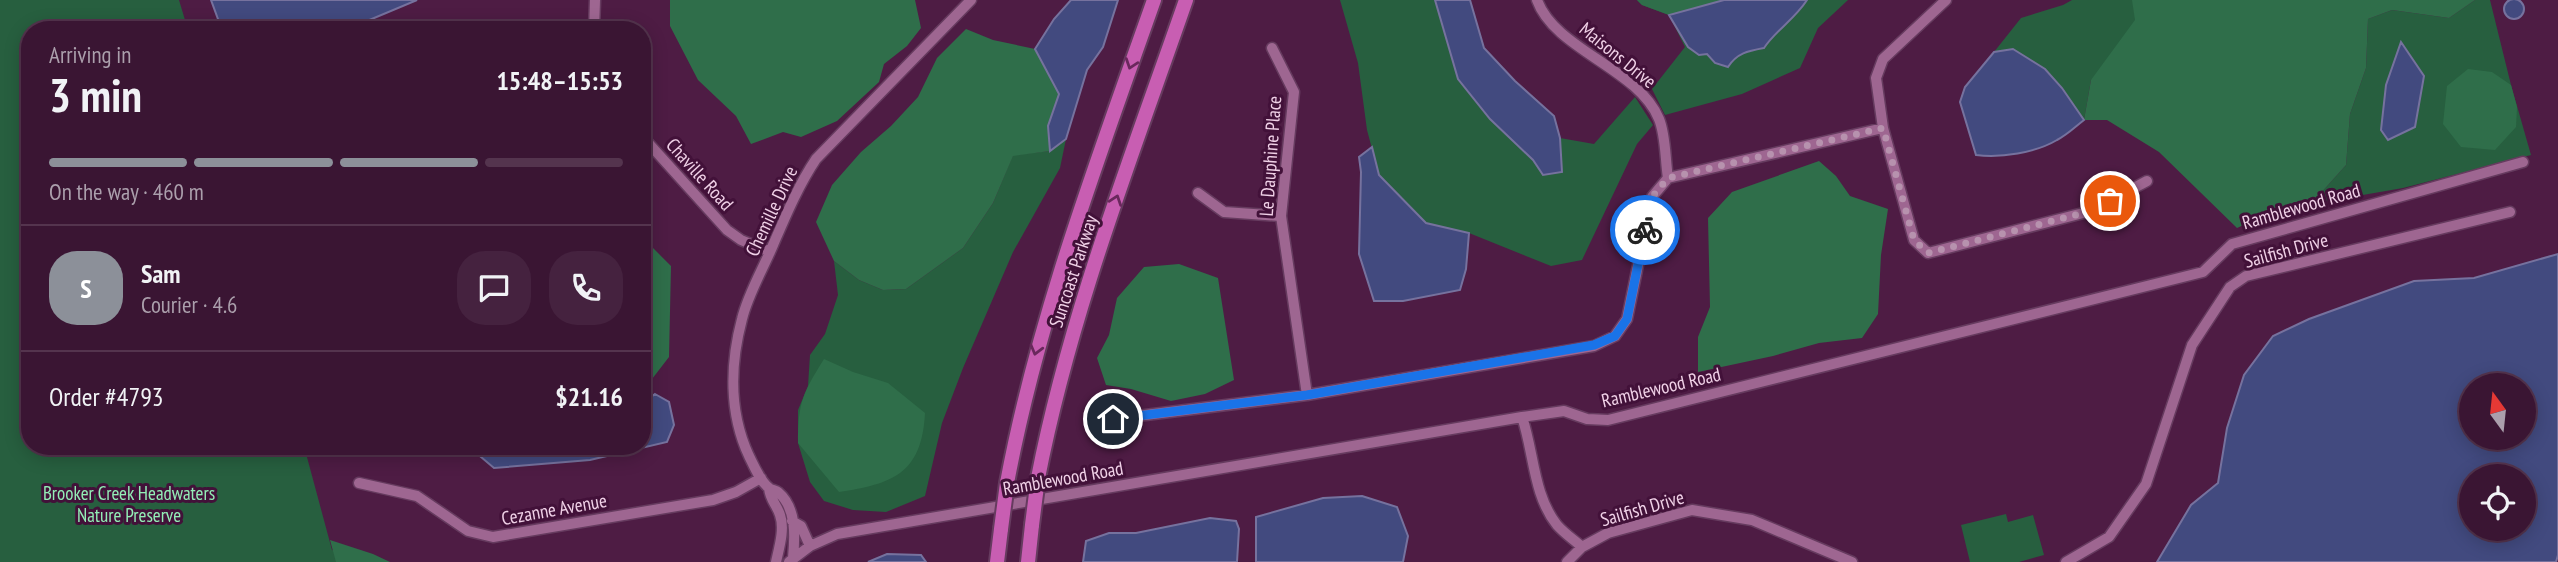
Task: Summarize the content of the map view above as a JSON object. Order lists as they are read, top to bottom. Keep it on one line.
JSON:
{"streets":{"highway":["Suncoast Parkway"],"street":["Maisons Drive","Le Dauphine Place","Chaville Road","Ramblewood Road","Chemille Drive","Sailfish Drive","Cezanne Avenue"]},"crossings":[["Chaville Road","Chemille Drive"],["Ramblewood Road","Chemille Drive"],["Chemille Drive","Cezanne Avenue"]],"parks":["Brooker Creek Headwaters Nature Preserve"],"north":"top","page":{"heading":["3 min","Arriving in","15:48–15:53"],"panel":["Sam","Courier · 4.6","Order #4793","$21.16"],"bar":"On the way · 460 m","round":"S"}}
